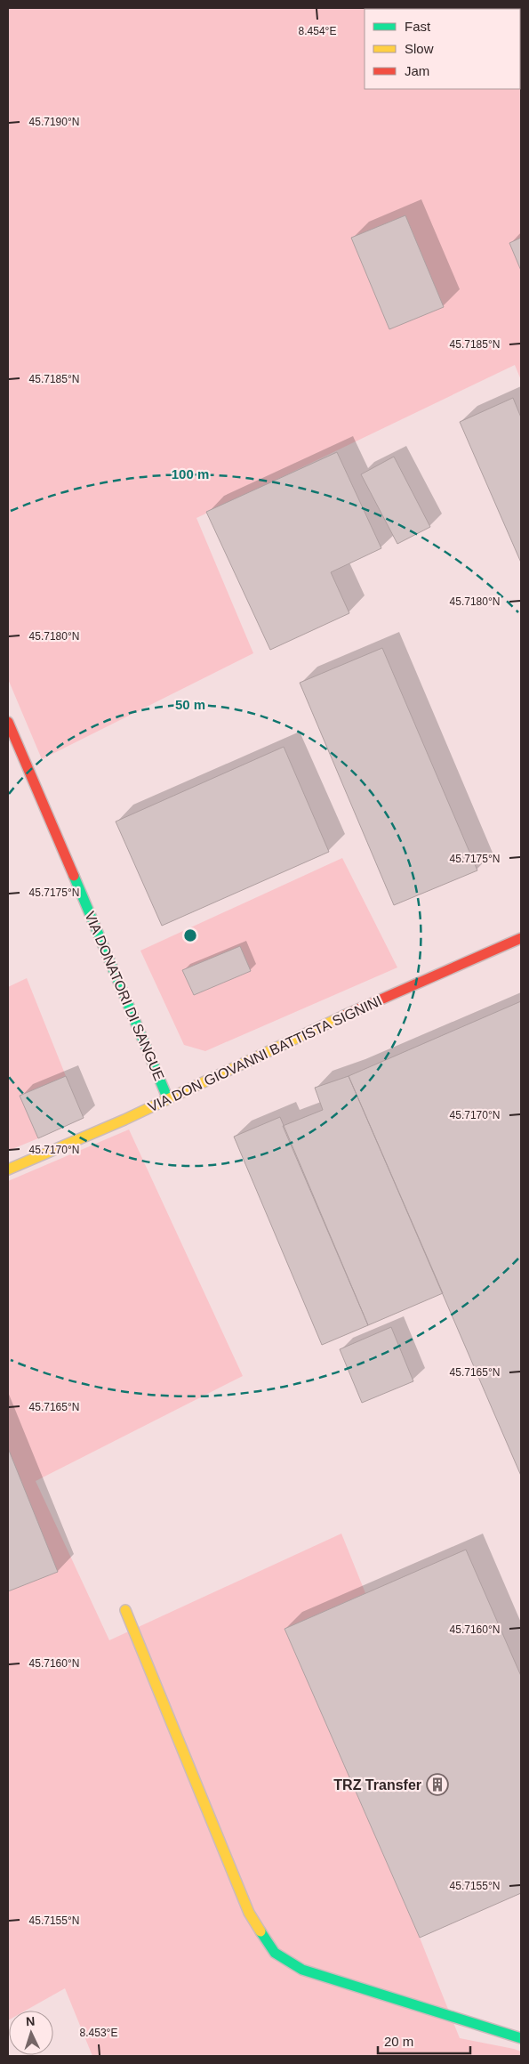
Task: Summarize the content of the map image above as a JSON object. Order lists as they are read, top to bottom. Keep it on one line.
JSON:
{"streets":{"street":["VIA DONATORI DI SANGUE","VIA DON GIOVANNI BATTISTA SIGNINI"]},"crossings":[["VIA DONATORI DI SANGUE","VIA DON GIOVANNI BATTISTA SIGNINI"]],"places":{"building":["TRZ Transfer"]},"legend":["Fast","Slow","Jam"],"scale_bar":"20 m","north":"top","coordinates":["8.454°E","45.7190°N","45.7185°N","45.7180°N","45.7175°N","45.7170°N","45.7165°N","45.7160°N","45.7155°N","8.453°E"],"rings":["100 m","50 m"]}
